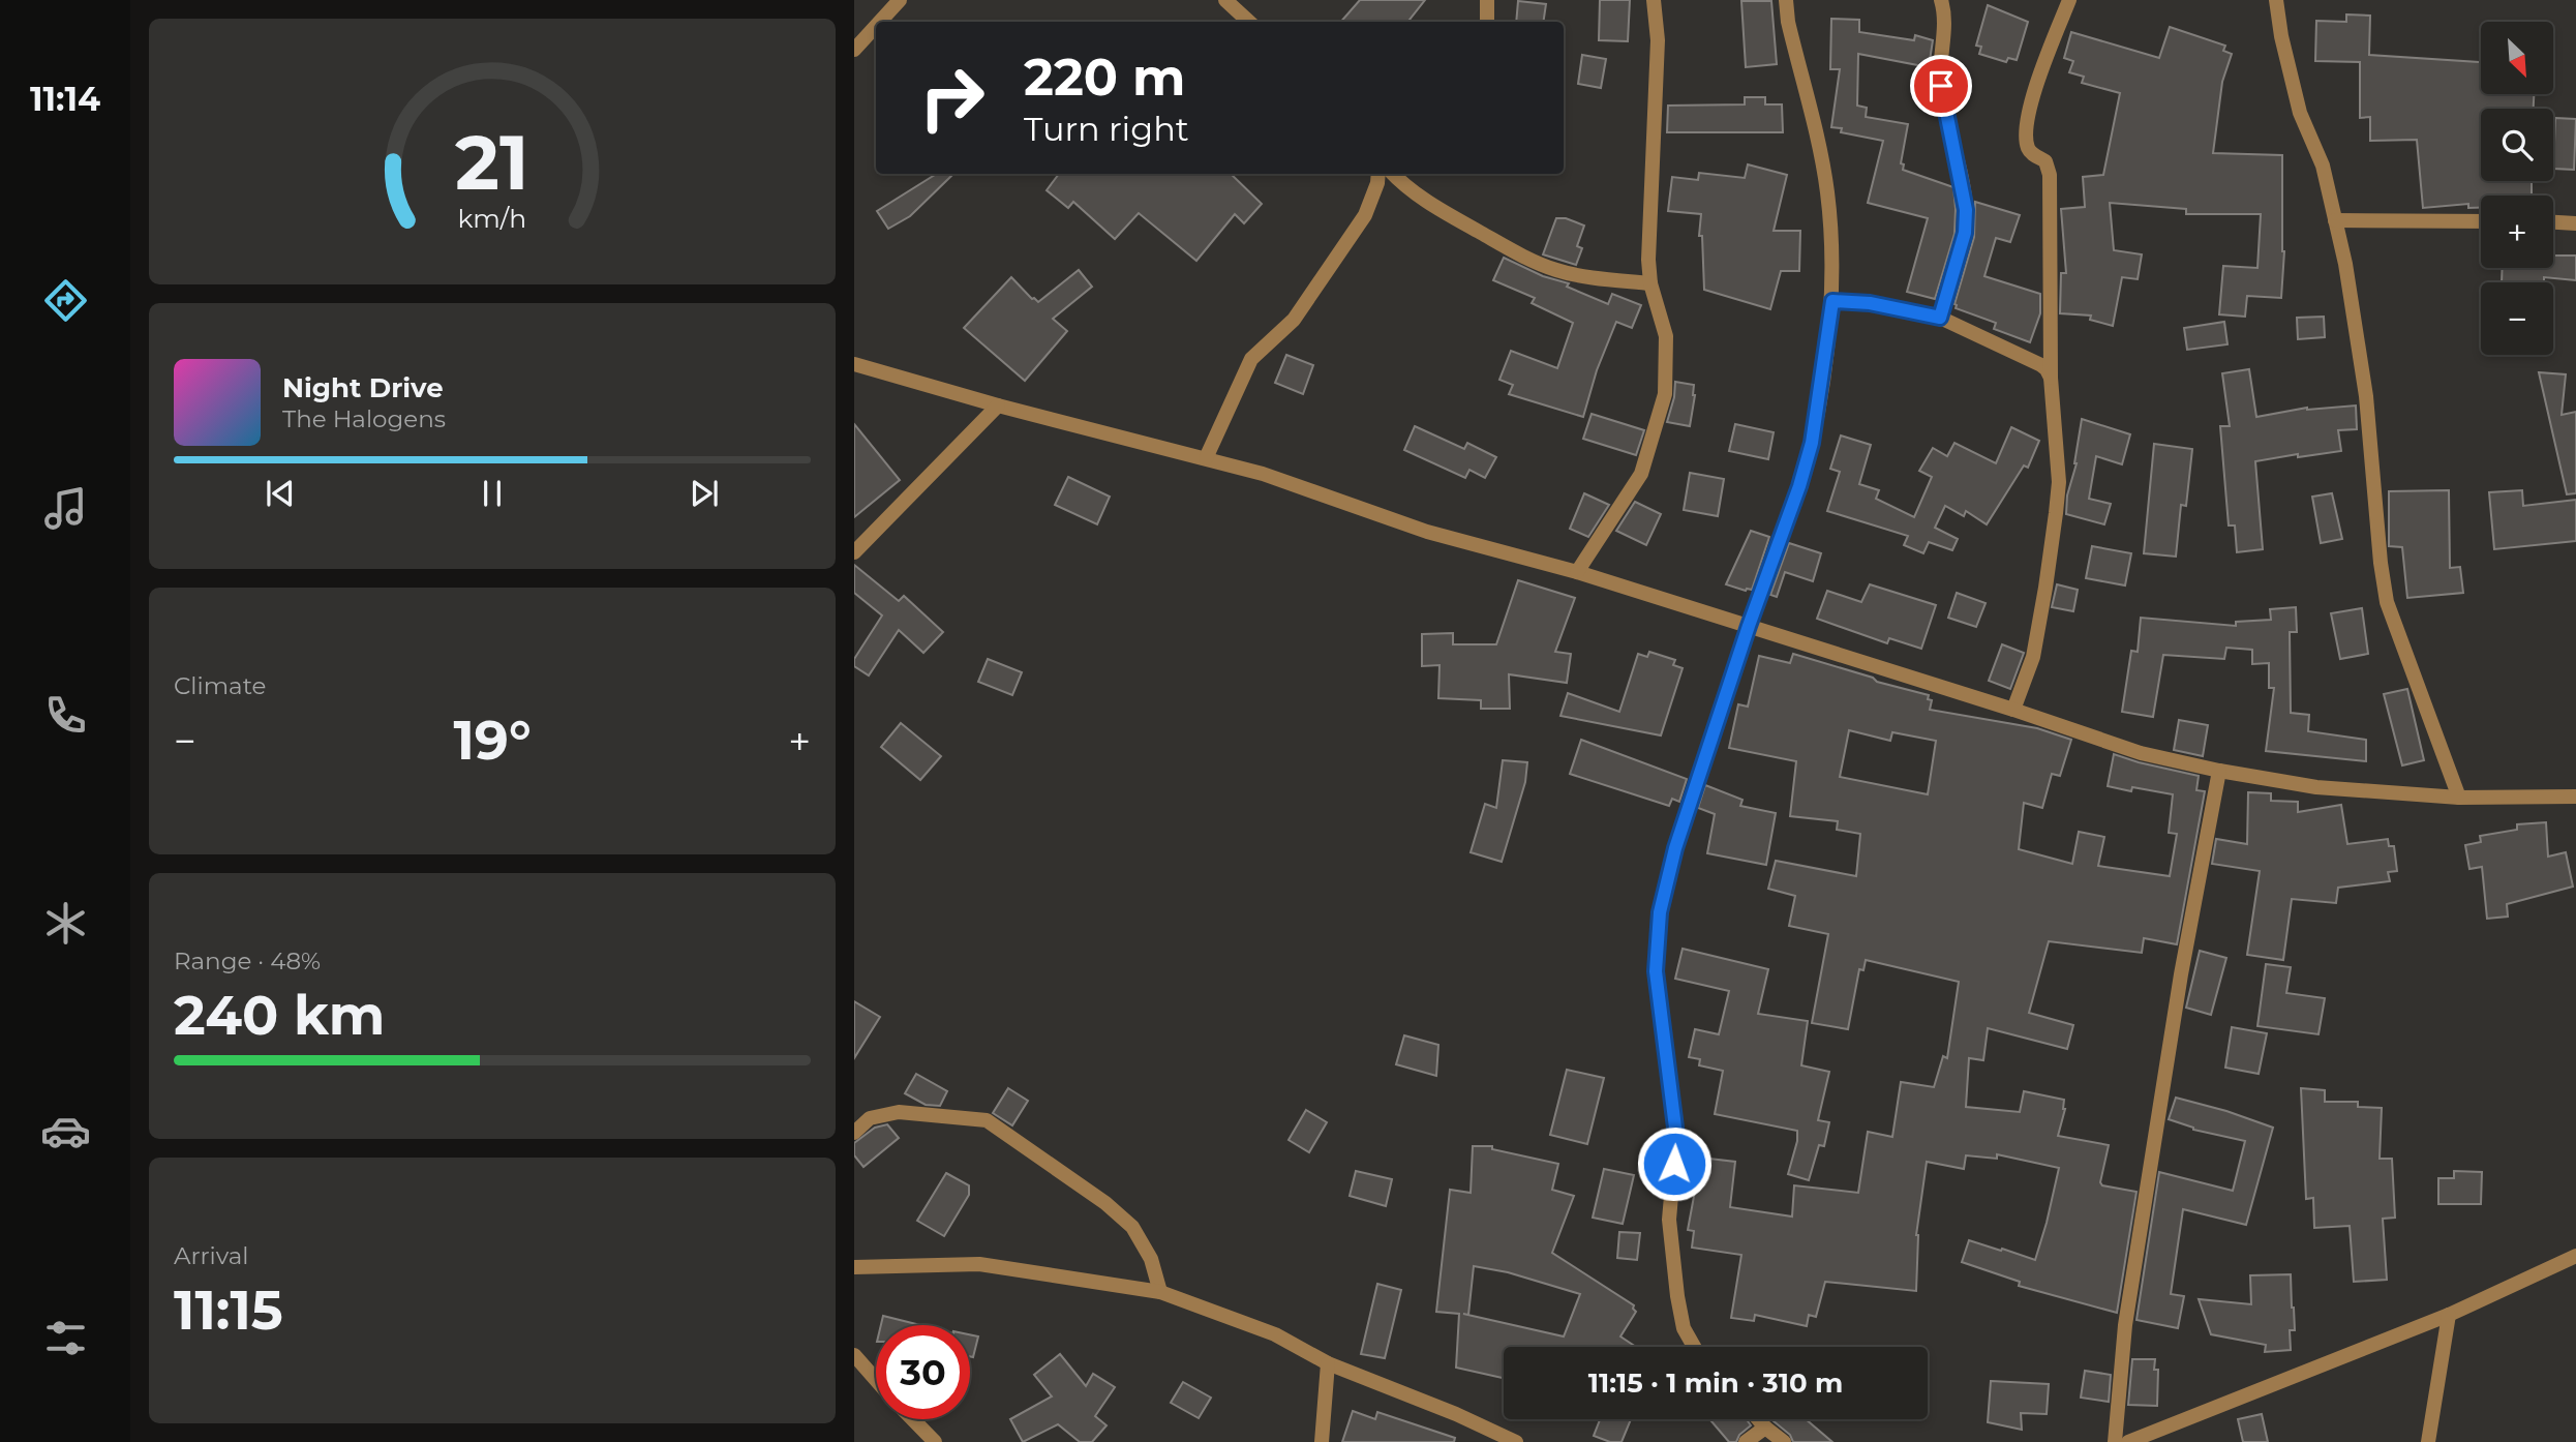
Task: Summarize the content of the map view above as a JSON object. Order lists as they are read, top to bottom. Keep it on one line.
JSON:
{"north":"bottom right","page":{"tabs":"11:14","map_buttons":["+","−"],"turn":["220 m","Turn right"],"song":["Night Drive","The Halogens"],"tile":["Climate",["Range · 48%","240 km"],["Arrival","11:15"]],"heat":["−","19°","+"],"limit":"30","trip":"11:15 · 1 min · 310 m","gauge":["21","km/h"]}}
